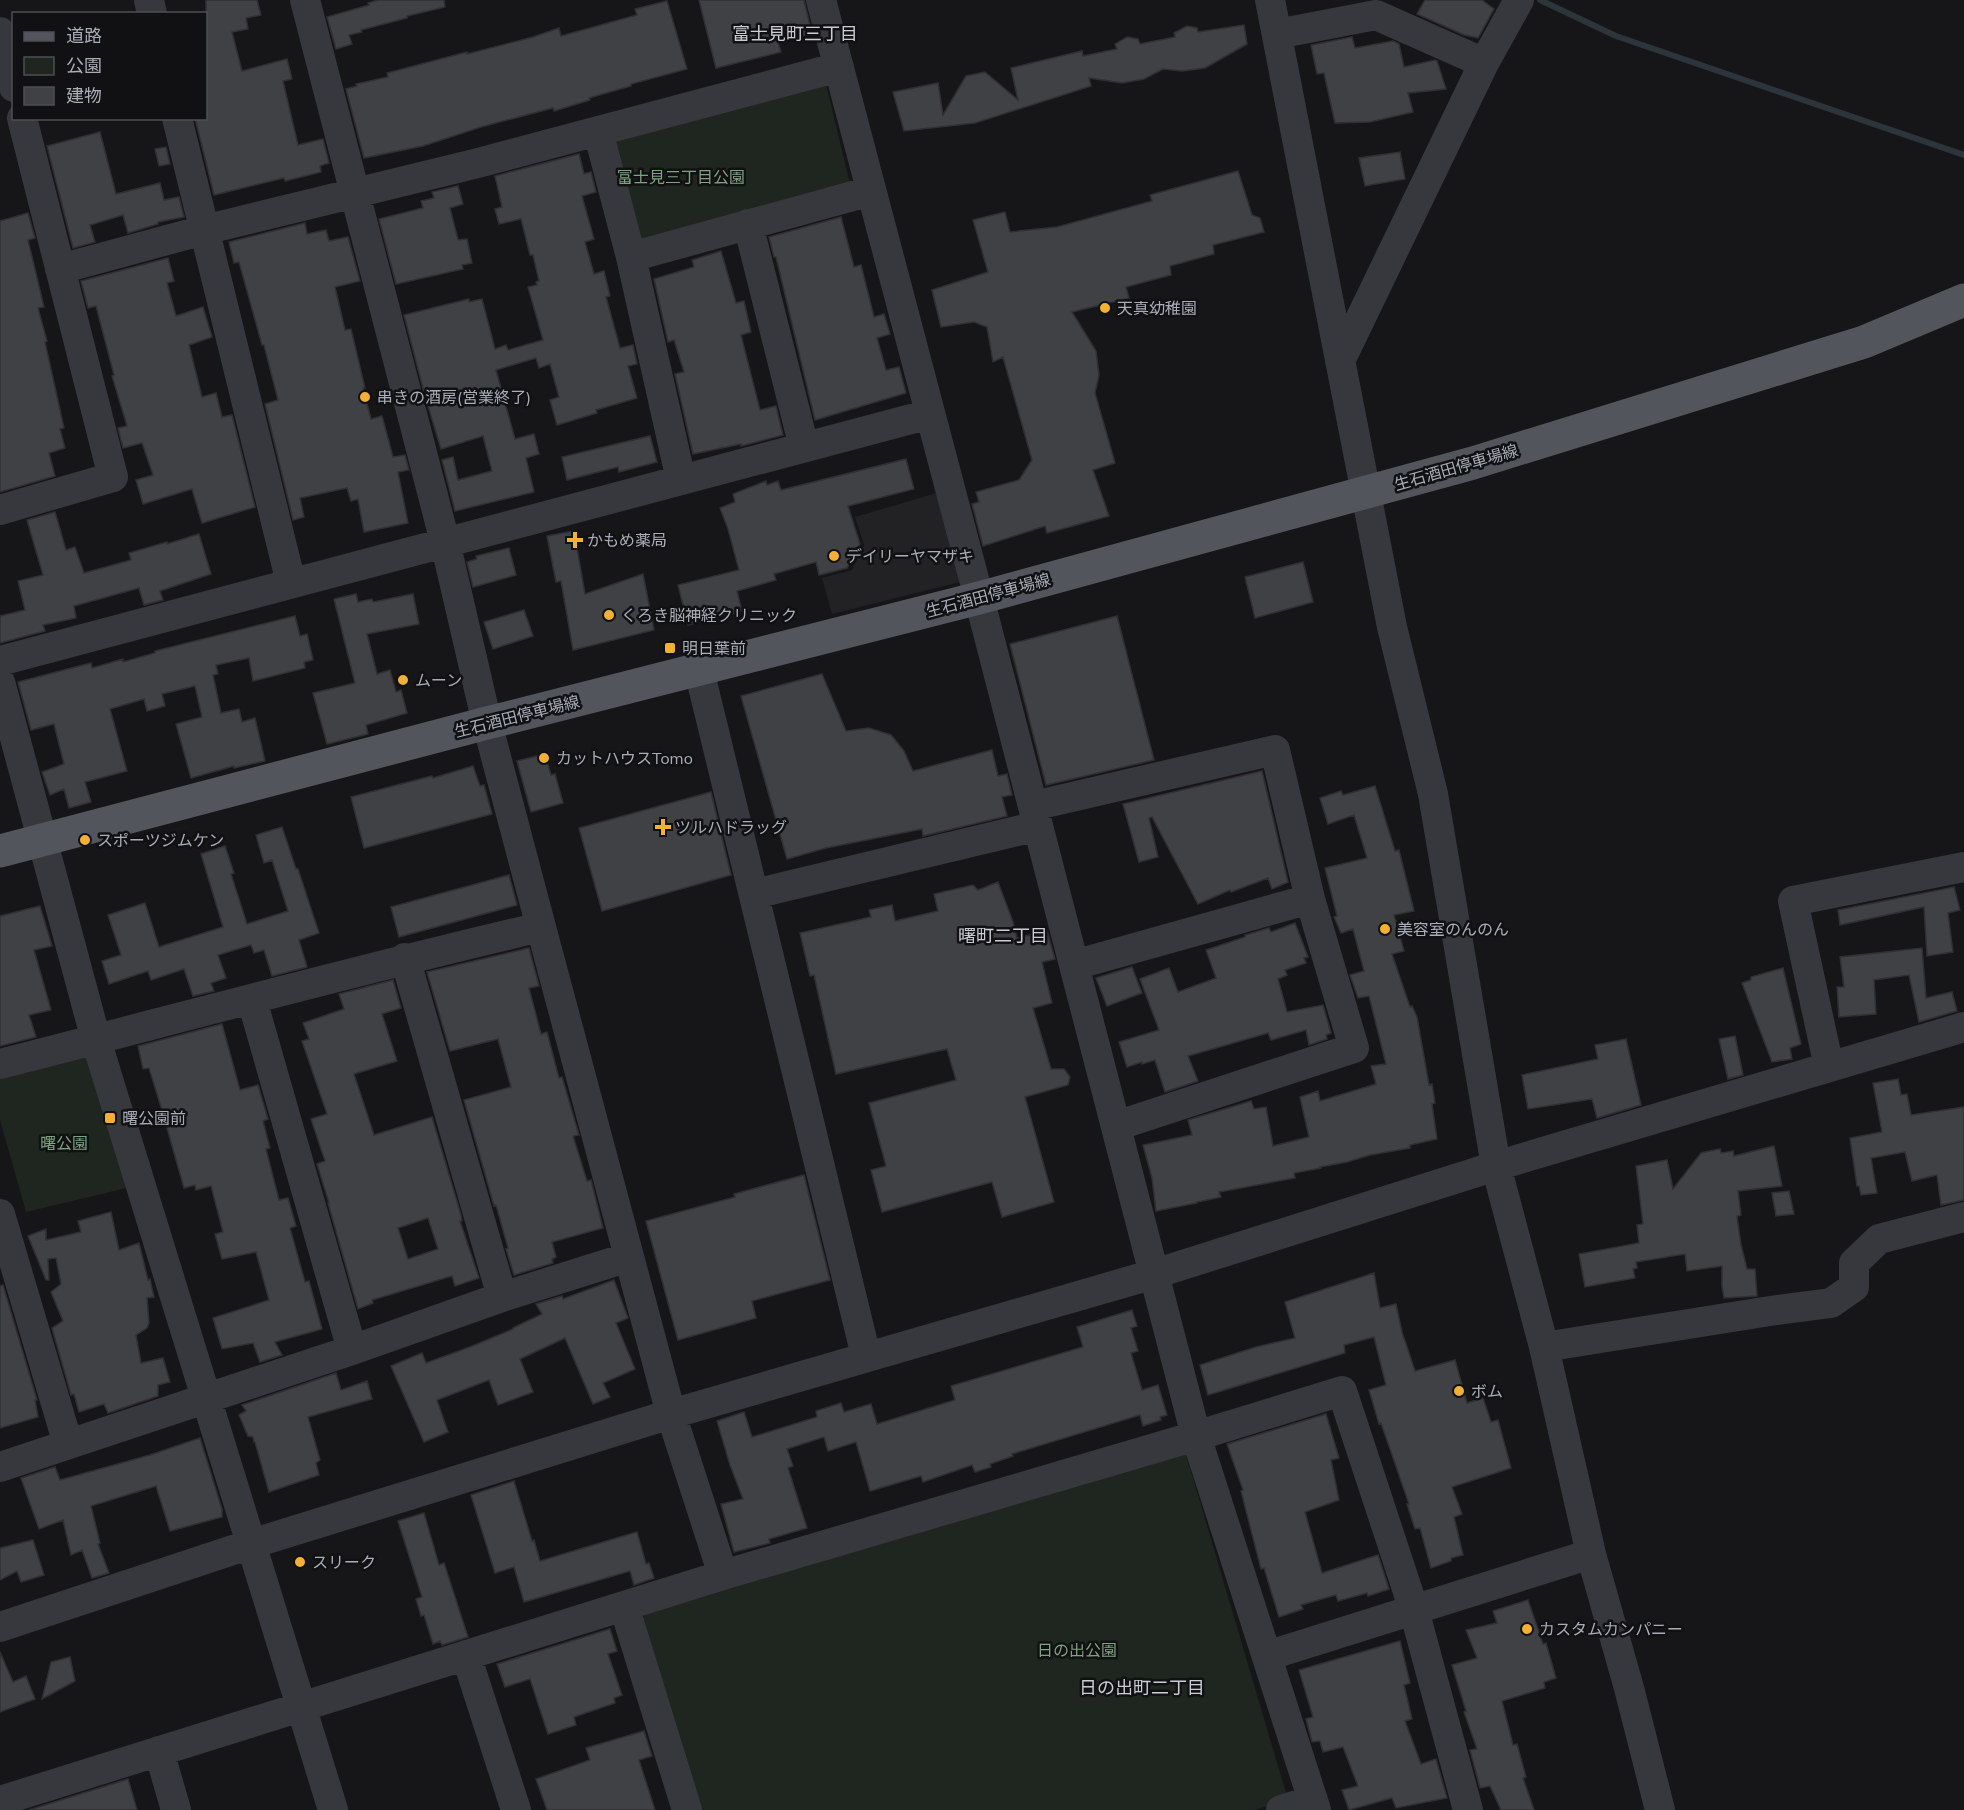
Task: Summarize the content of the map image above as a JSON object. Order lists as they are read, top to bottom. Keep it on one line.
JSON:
{"streets":{"main road":["生石酒田停車場線"]},"districts":["富士見町三丁目","曙町二丁目","日の出町二丁目"],"parks":["富士見三丁目公園","曙公園","日の出公園"],"places":{"other":["天真幼稚園","串きの酒房(営業終了)","デイリーヤマザキ","くろき脳神経クリニック","ムーン","カットハウスTomo","スポーツジムケン","美容室のんのん","ボム","スリーク","カスタムカンパニー"],"health":["かもめ薬局","ツルハドラッグ"],"transit":["明日葉前","曙公園前"]},"legend":["道路","公園","建物"]}
